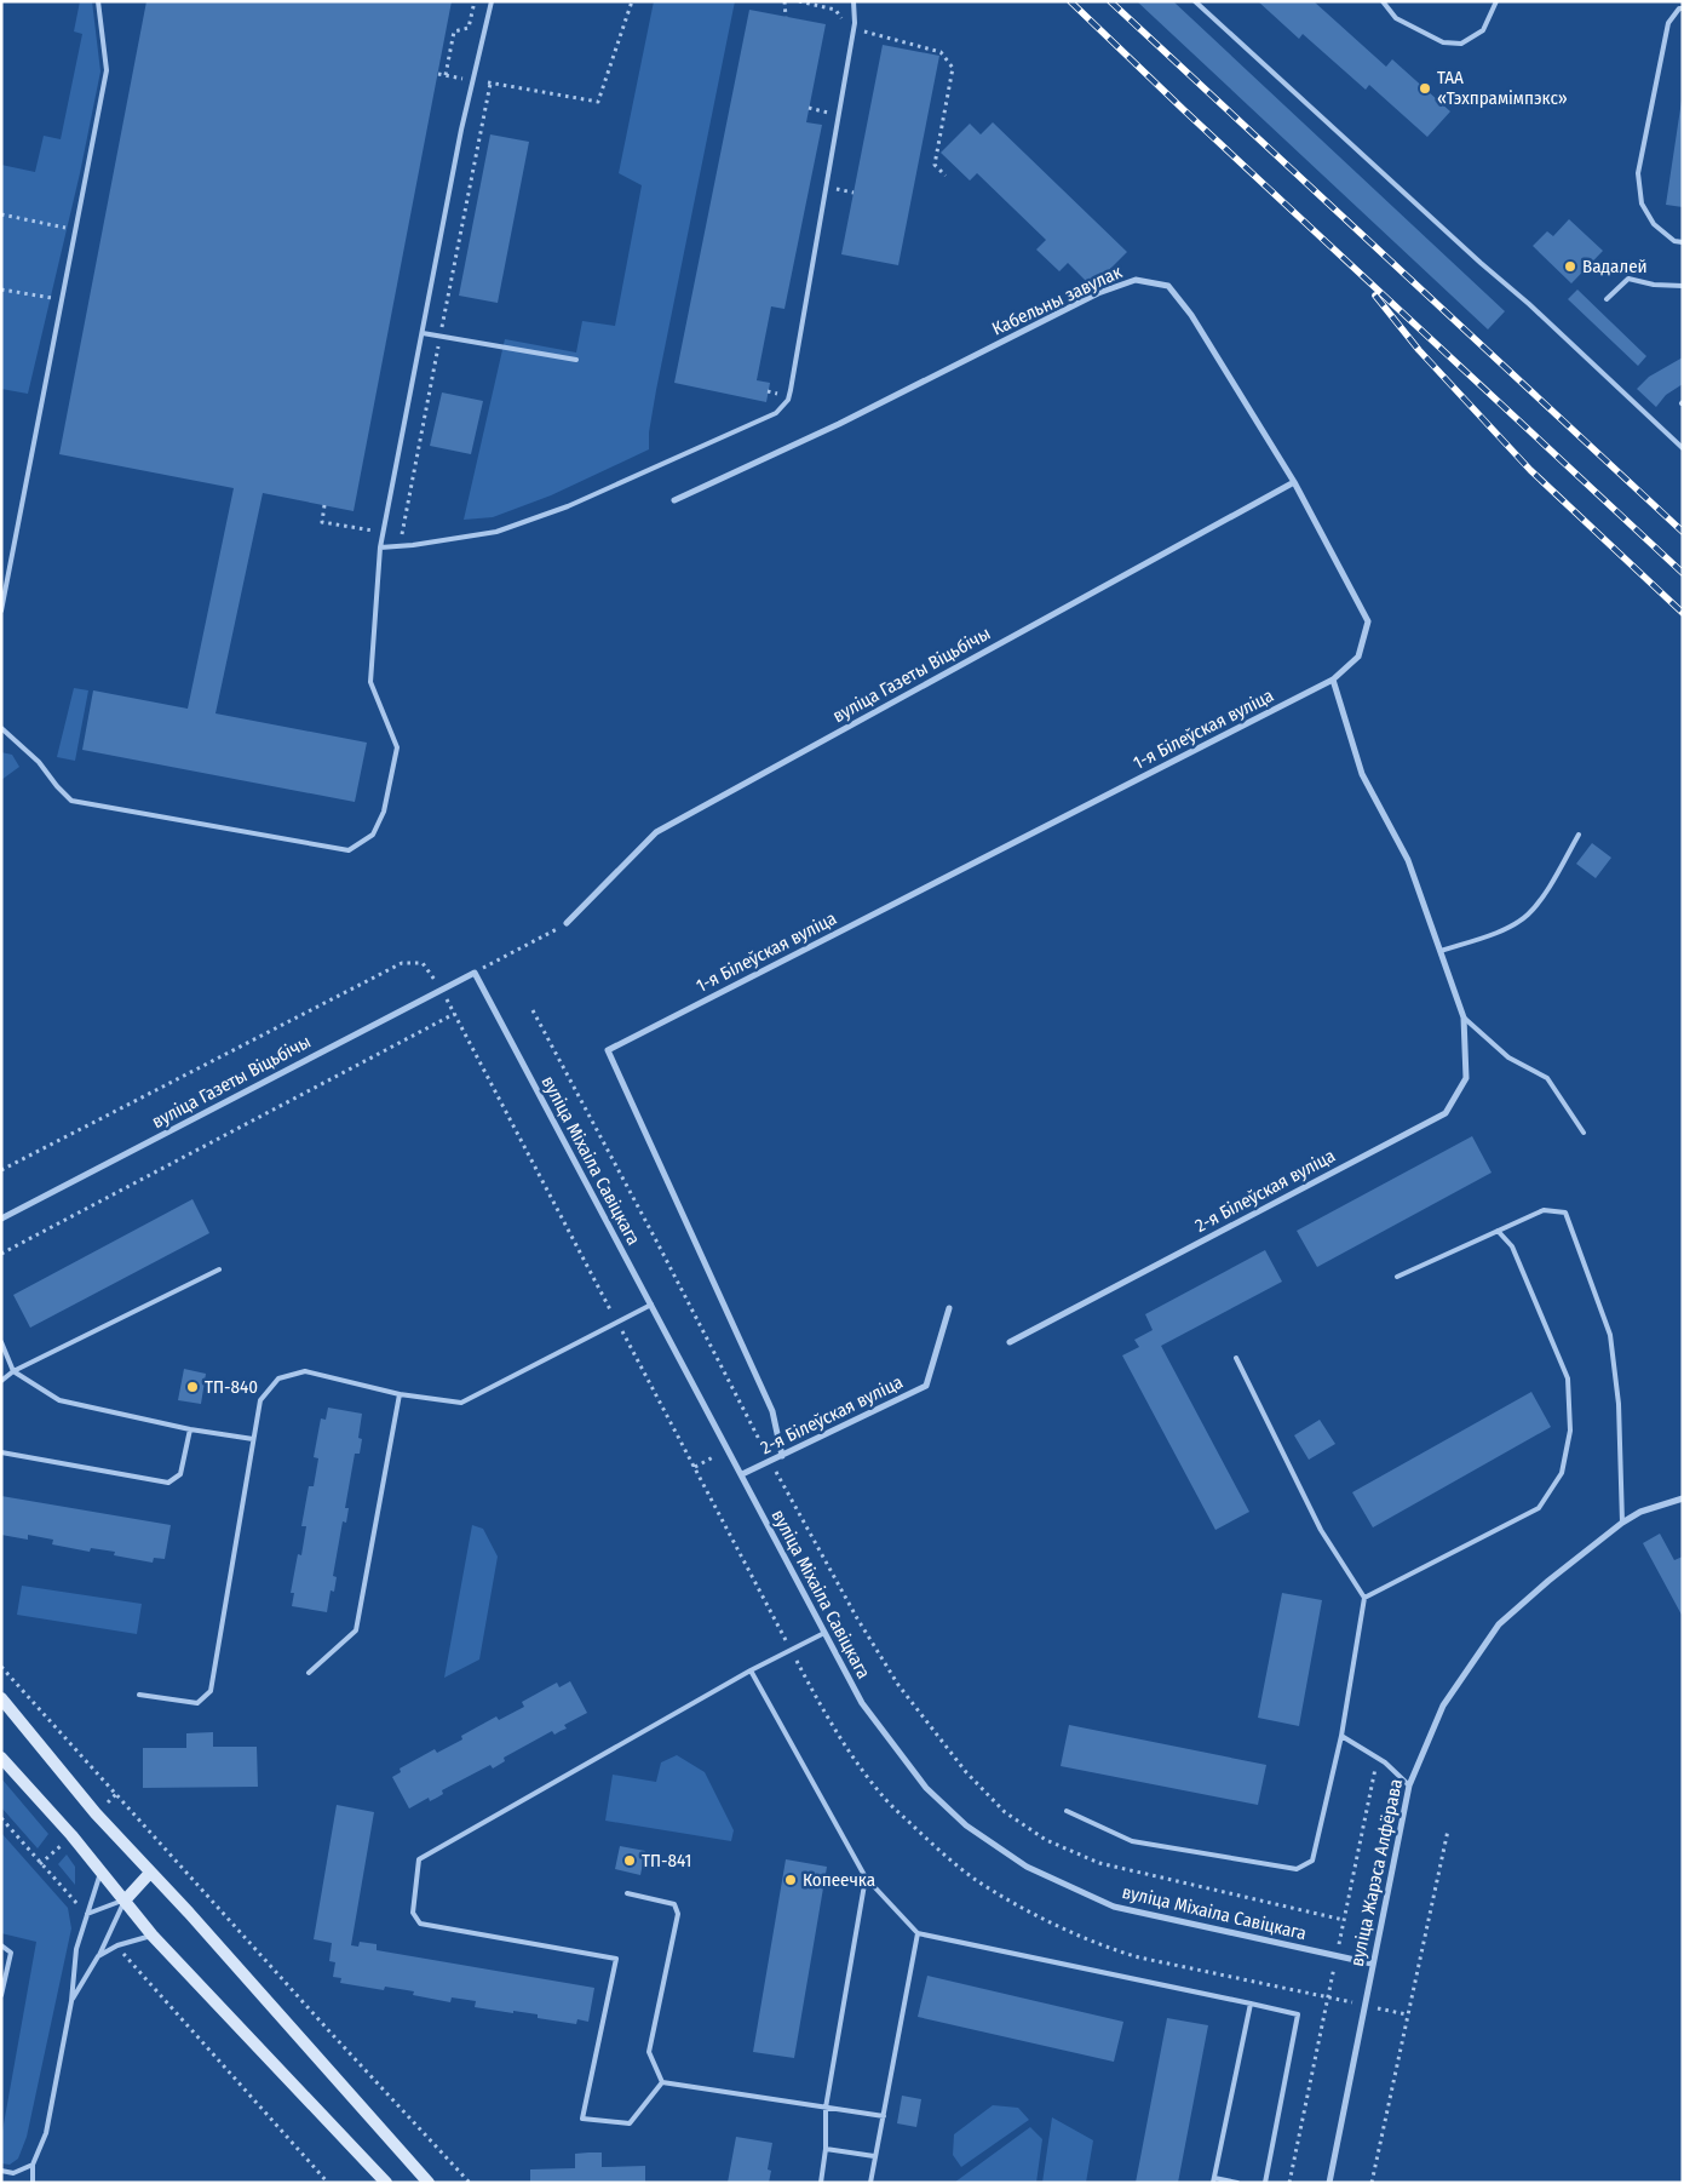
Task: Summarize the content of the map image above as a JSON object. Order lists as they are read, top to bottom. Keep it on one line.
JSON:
{"streets":{"street":["Кабельны завулак","вуліца Газеты Віцьбічы","1-я Білеўская вуліца","вуліца Міхаіла Савіцкага","2-я Білеўская вуліца","вуліца Жарэса Алфёрава"]},"crossings":[["Кабельны завулак","вуліца Газеты Віцьбічы"],["Кабельны завулак","1-я Білеўская вуліца"],["Кабельны завулак","2-я Білеўская вуліца"],["вуліца Газеты Віцьбічы","вуліца Міхаіла Савіцкага"],["1-я Білеўская вуліца","2-я Білеўская вуліца"],["вуліца Міхаіла Савіцкага","2-я Білеўская вуліца"],["вуліца Міхаіла Савіцкага","вуліца Жарэса Алфёрава"]],"places":["ТАА «Тэхпрамімпэкс»","Вадалей","ТП-840","ТП-841","Копеечка"]}
